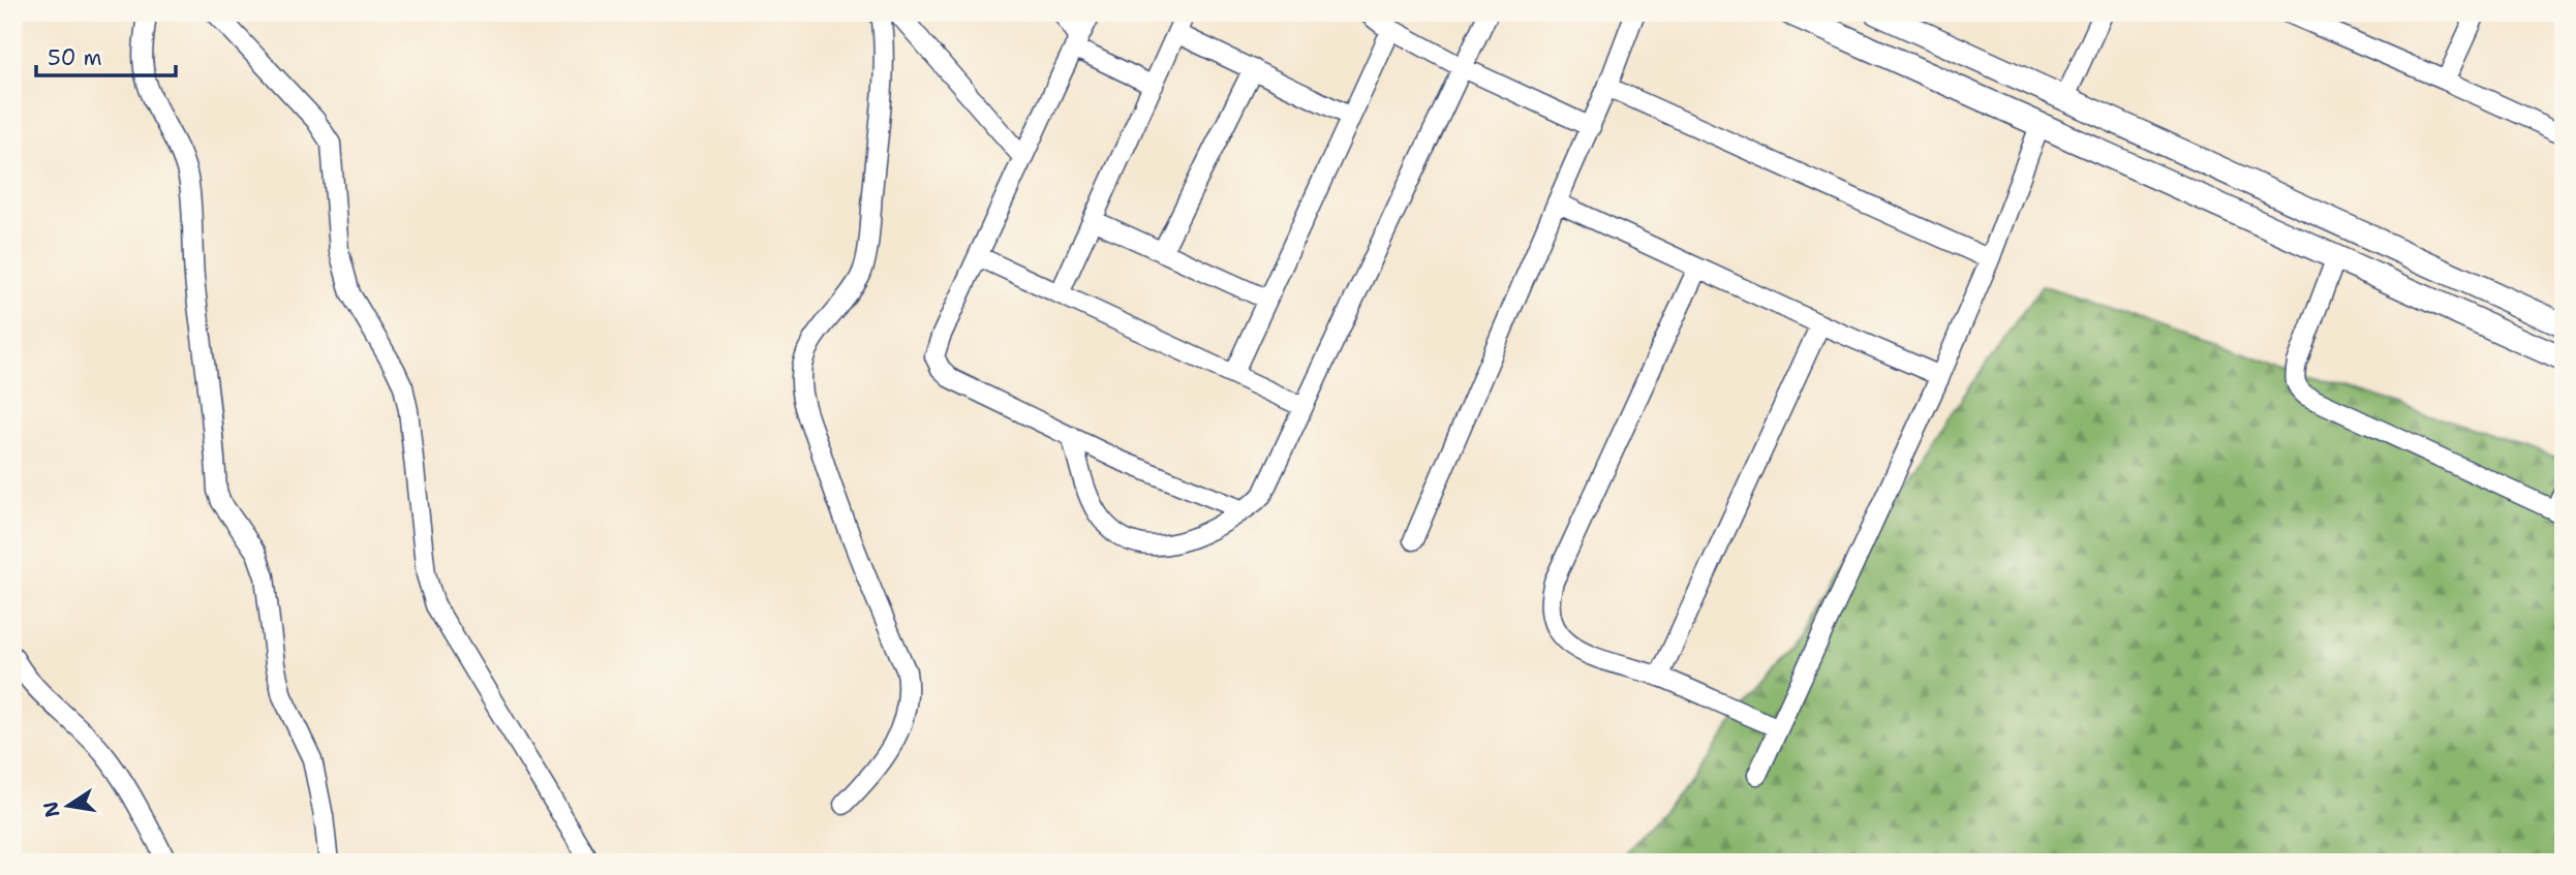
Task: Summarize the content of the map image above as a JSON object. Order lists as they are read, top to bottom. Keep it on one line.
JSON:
{"scale_bar":"50 m","north":"left"}
